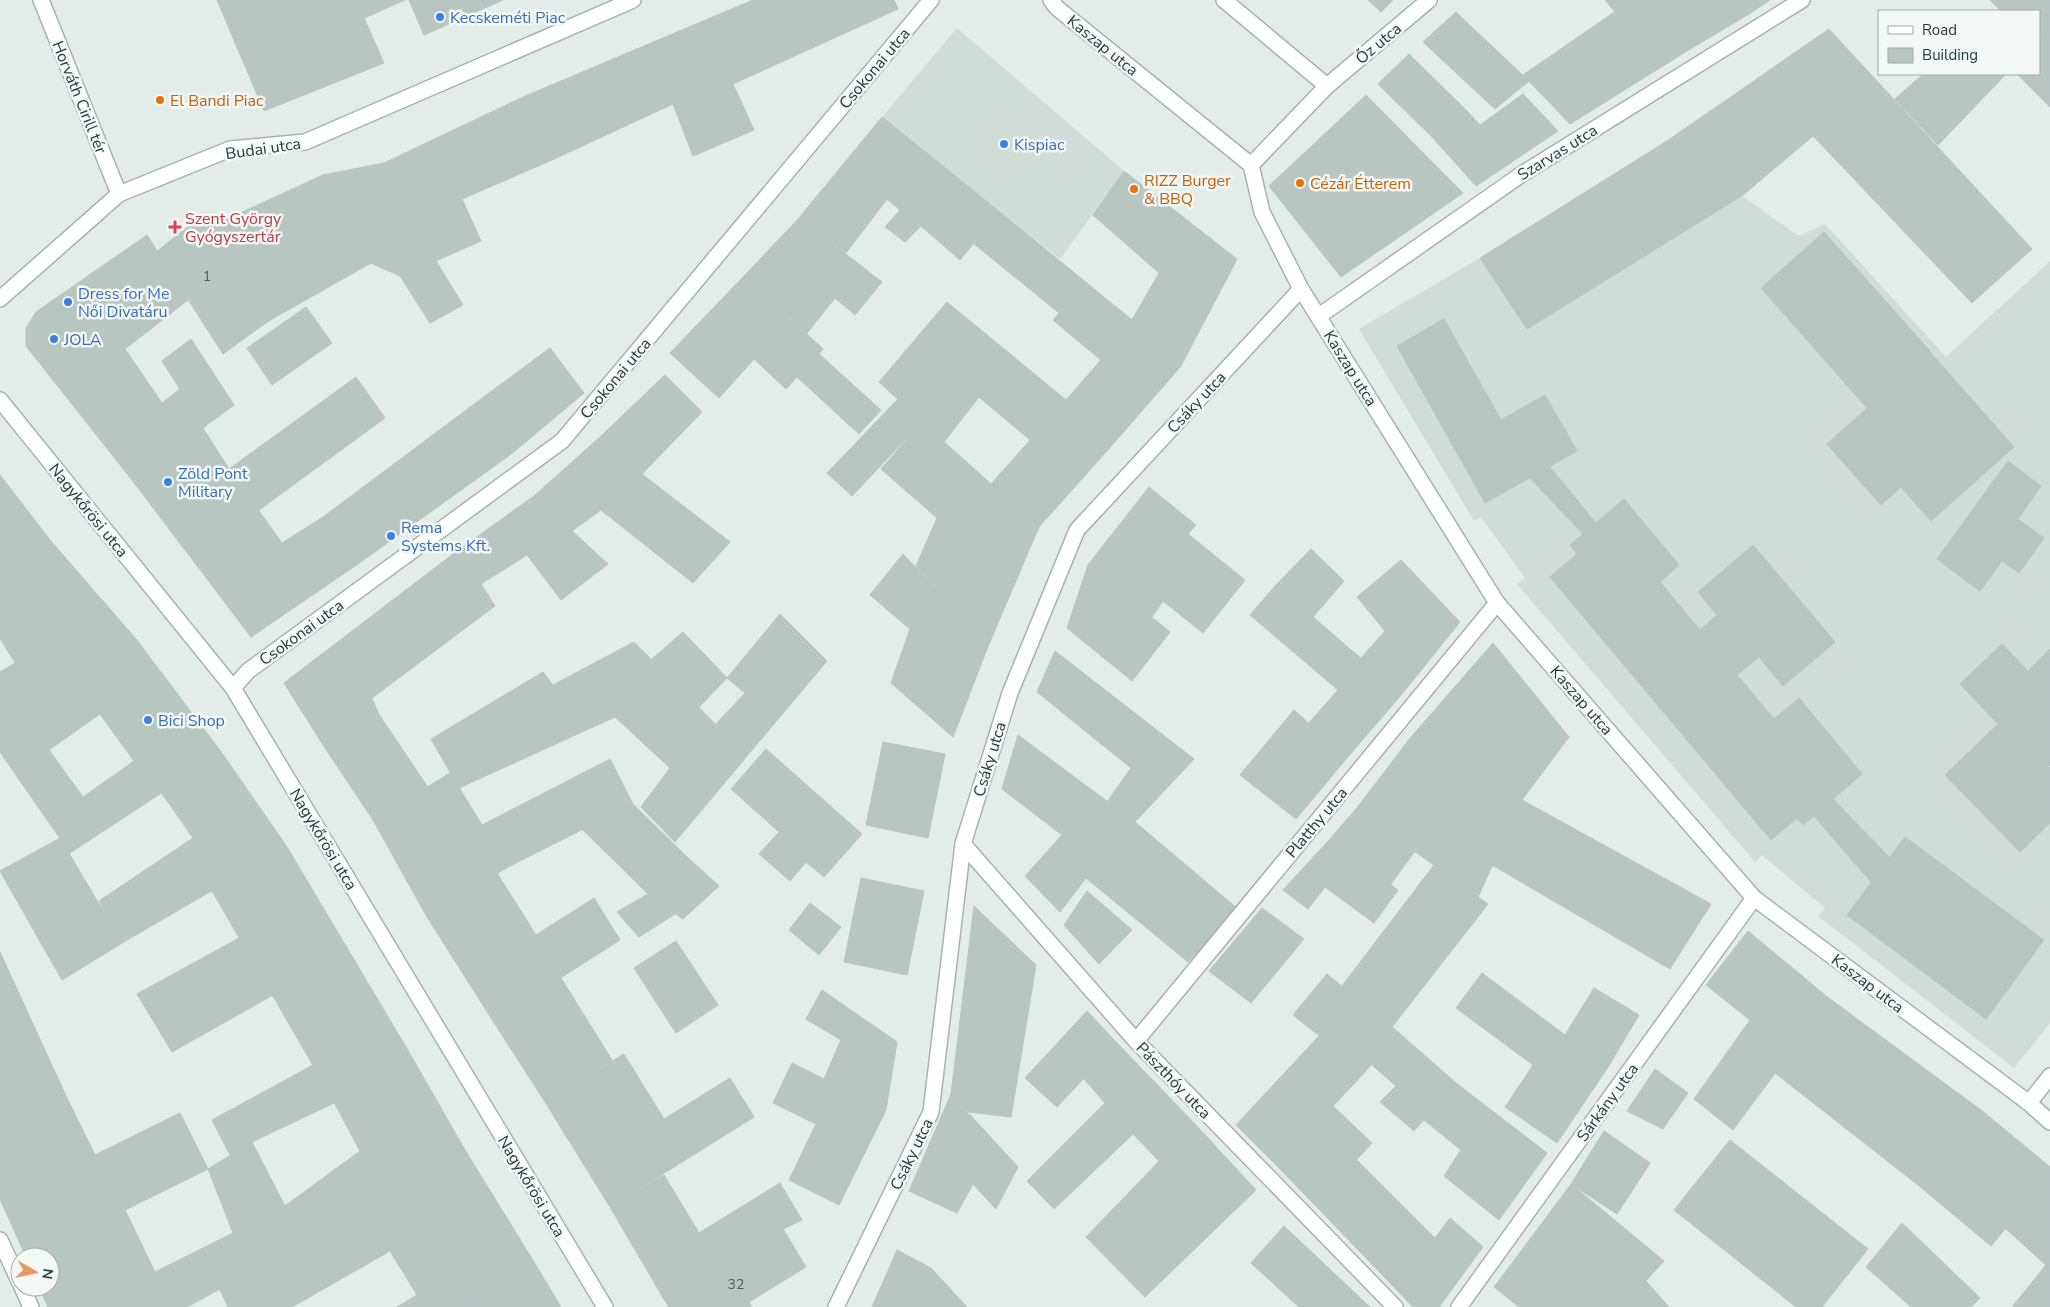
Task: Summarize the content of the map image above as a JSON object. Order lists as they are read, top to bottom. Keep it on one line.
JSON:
{"streets":{"street":["Őz utca","Kaszap utca","Csokonai utca","Horváth Cirill tér","Budai utca","Szarvas utca","Csáky utca","Nagykőrösi utca","Platthy utca","Pászthóy utca","Sárkány utca"]},"crossings":[["Kaszap utca","Szarvas utca"],["Kaszap utca","Csáky utca"],["Kaszap utca","Platthy utca"],["Kaszap utca","Sárkány utca"],["Csokonai utca","Nagykőrösi utca"],["Horváth Cirill tér","Budai utca"],["Csáky utca","Pászthóy utca"],["Platthy utca","Pászthóy utca"]],"places":{"other":["Kecskeméti Piac","El Bandi Piac","Kispiac","Cézár Étterem","RIZZ Burger & BBQ","Dress for Me Női Divatáru","JOLA","Zöld Pont Military","Rema Systems Kft.","Bici Shop"],"health":["Szent György Gyógyszertár"]},"house_numbers":["1","32"],"legend":["Road","Building"],"north":"right"}
